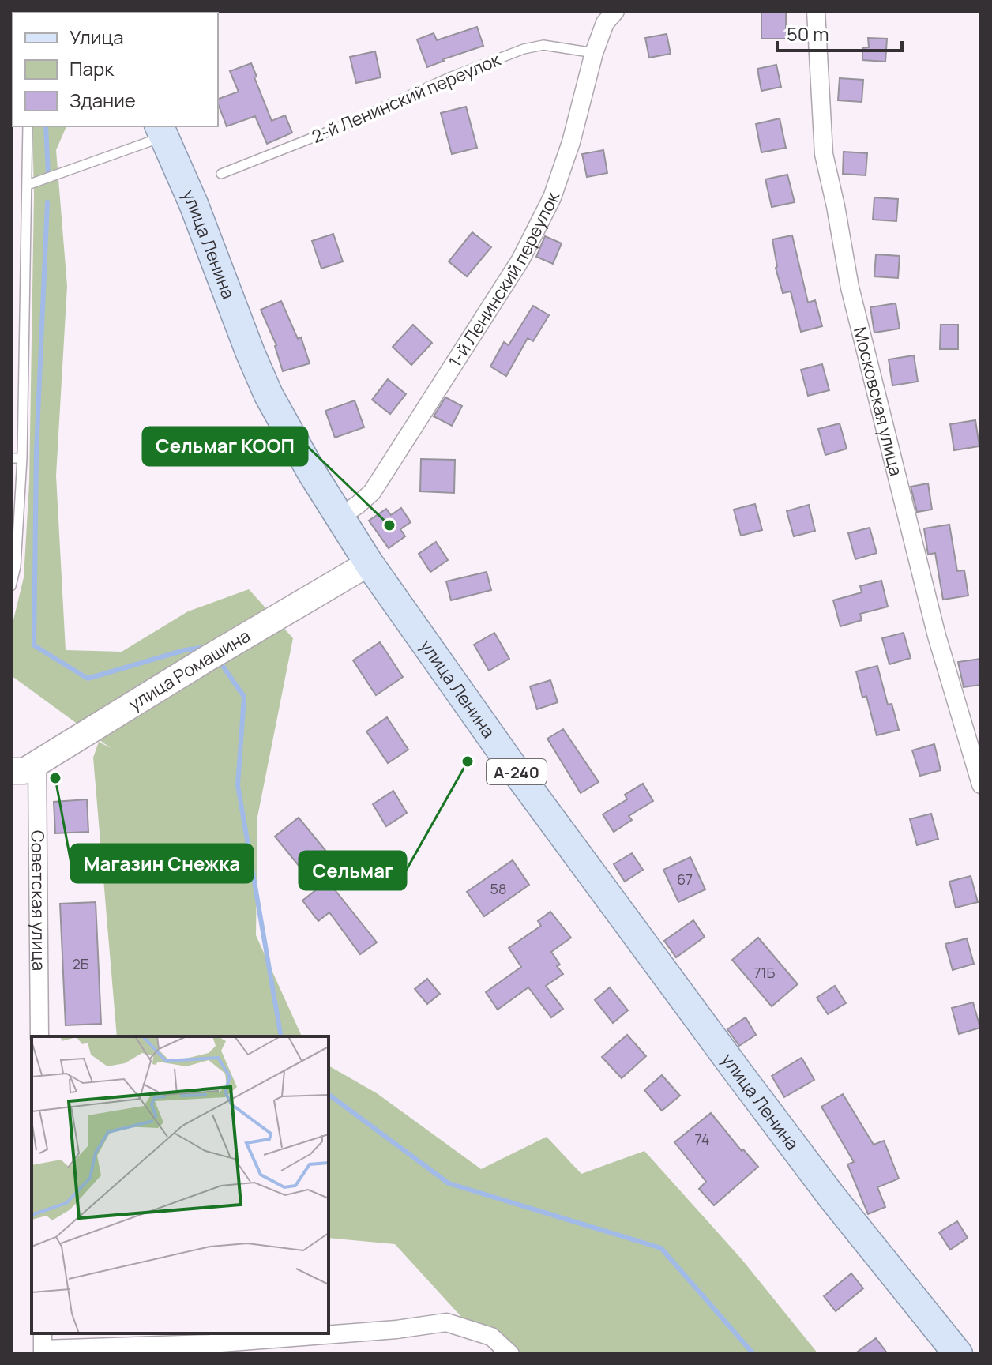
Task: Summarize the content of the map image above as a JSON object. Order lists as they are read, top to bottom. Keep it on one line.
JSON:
{"streets":{"main road":["улица Ленина","А-240"],"street":["1-й Ленинский переулок","Московская улица","улица Ромашина","Советская улица"],"lane":["2-й Ленинский переулок"]},"crossings":[["2-й Ленинский переулок","1-й Ленинский переулок"],["улица Ленина","1-й Ленинский переулок"],["улица Ленина","улица Ромашина"],["улица Ромашина","Советская улица"]],"places":["Сельмаг КООП","Сельмаг","Магазин Снежка"],"house_numbers":["67","58","2Б","71Б","74"],"legend":["Улица","Парк","Здание"],"scale_bar":"50 m"}
